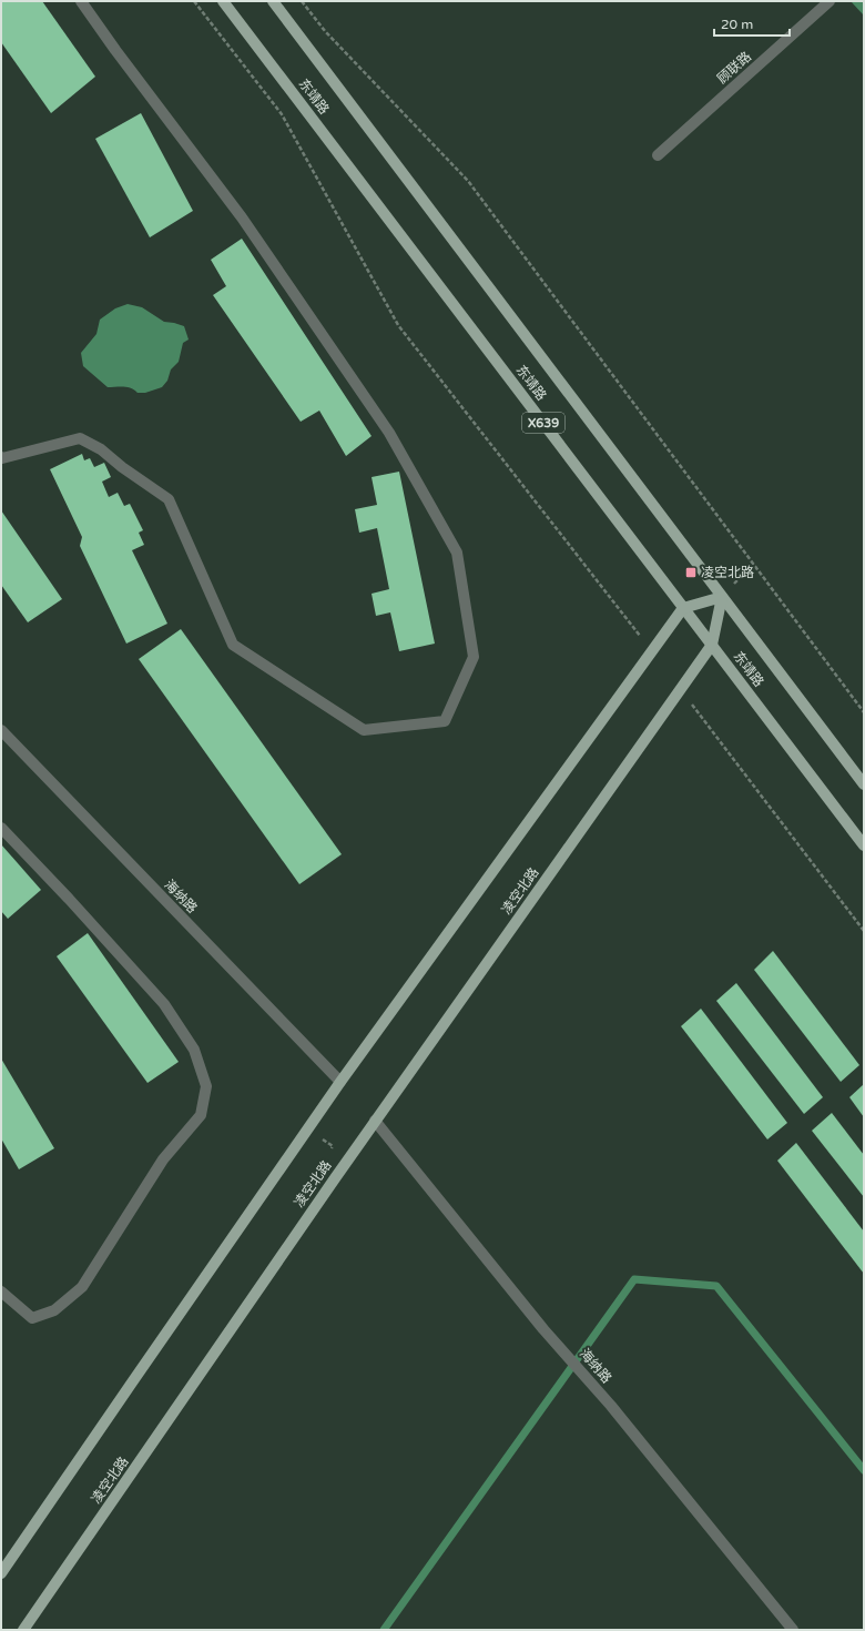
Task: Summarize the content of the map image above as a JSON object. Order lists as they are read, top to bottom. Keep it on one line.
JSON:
{"streets":{"main road":["东靖路","X639","凌空北路"],"street":["顾联路","海纳路"]},"crossings":[["东靖路","凌空北路"],["凌空北路","海纳路"]],"places":{"transit":["凌空北路"]},"scale_bar":"20 m"}
